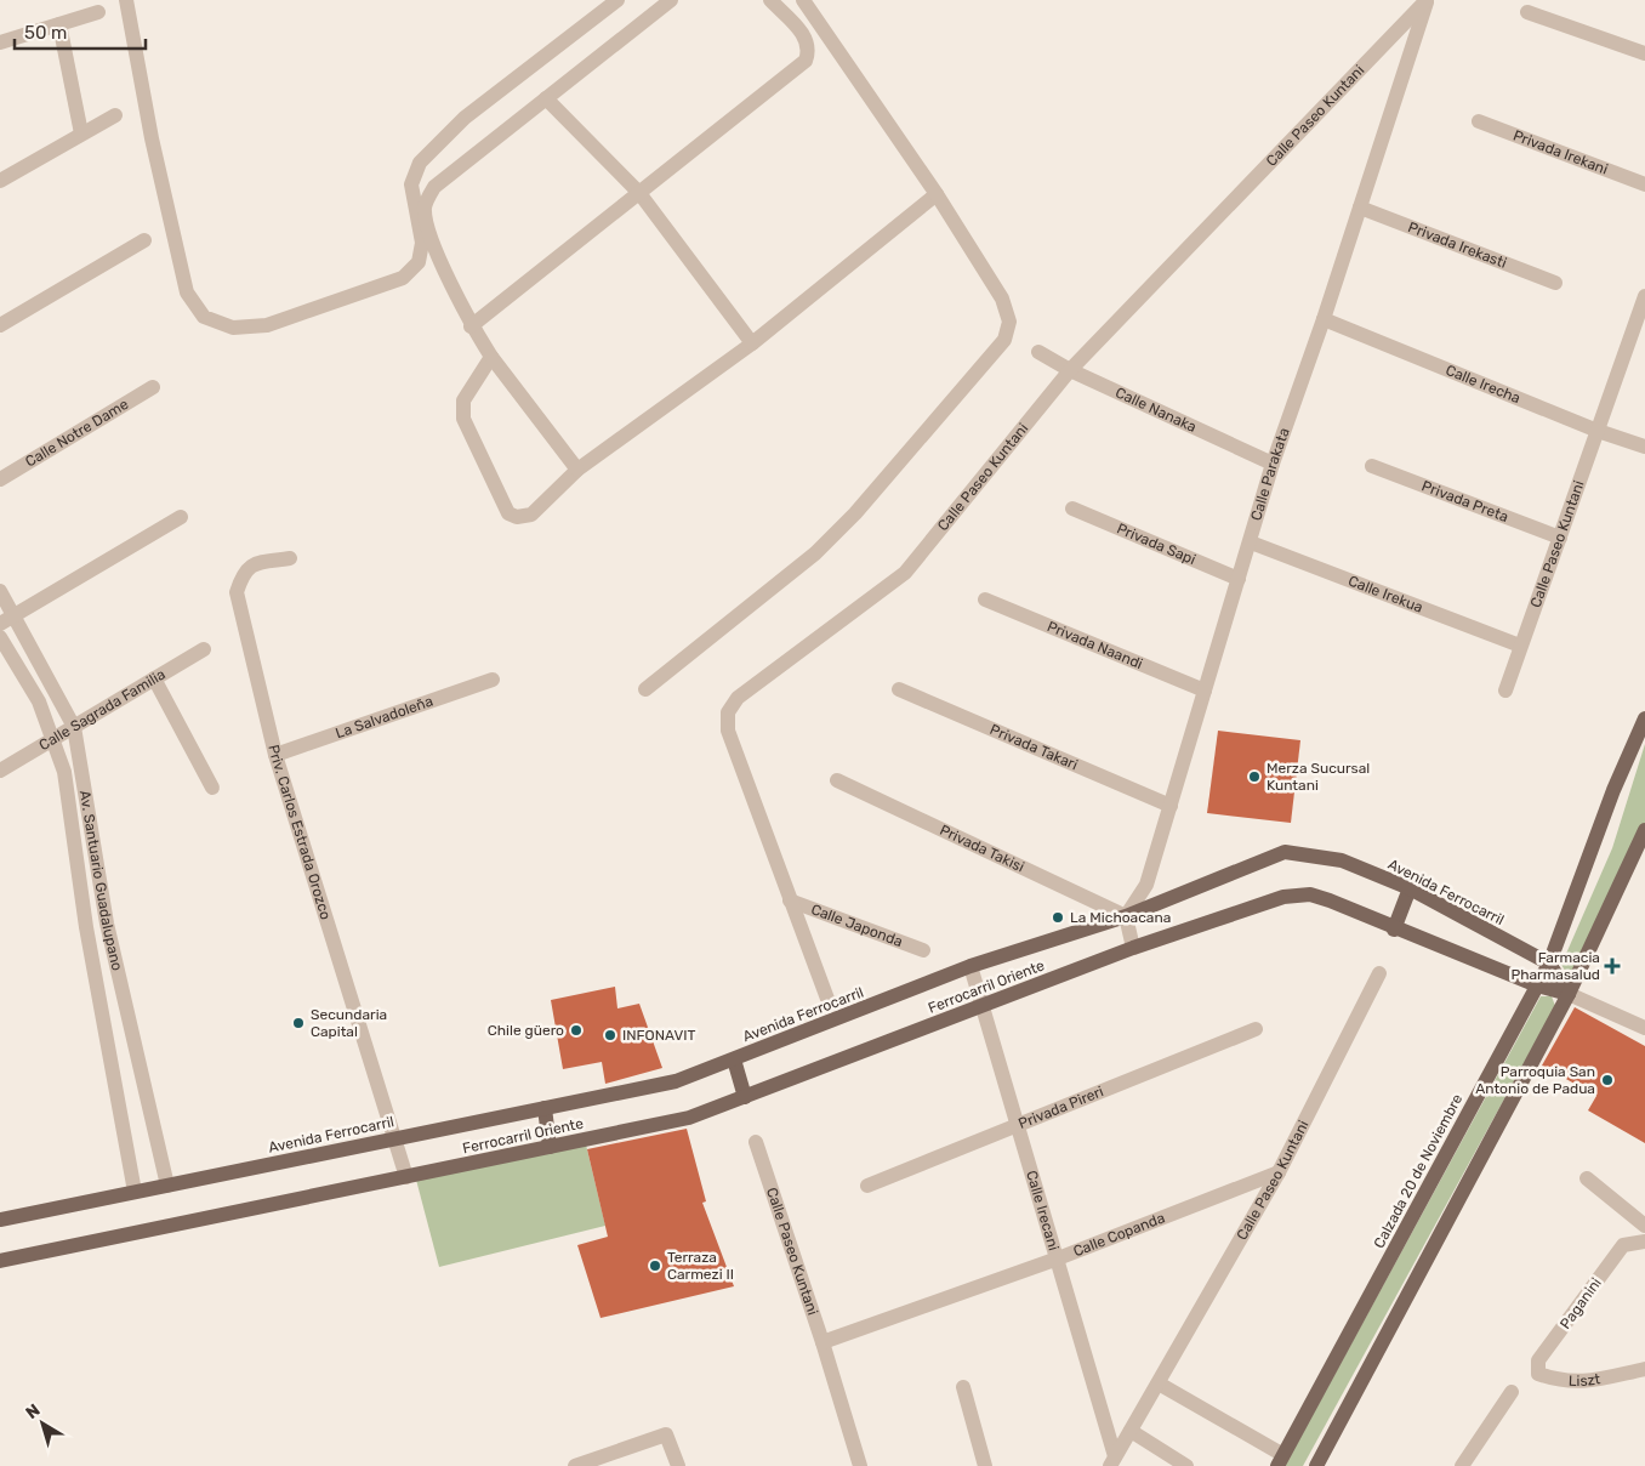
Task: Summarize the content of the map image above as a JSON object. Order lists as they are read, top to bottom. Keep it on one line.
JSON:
{"streets":{"main road":["Avenida Ferrocarril","Ferrocarril Oriente","Calzada 20 de Noviembre"],"street":["Calle Paseo Kuntani","Privada Irekani","Privada Irekasti","Calle Irecha","Calle Nanaka","Calle Notre Dame","Calle Parakata","Privada Preta","Privada Sapi","Calle Irekua","Privada Naandi","Calle Sagrada Familia","La Salvadoleña","Privada Takari","Priv. Carlos Estrada Orozco","Privada Takisi","Av. Santuario Guadalupano","Calle Japonda","Privada Pireri","Calle Irecani","Calle Copanda","Paganini","Liszt"]},"crossings":[["Calle Paseo Kuntani","Calle Irecha"],["Calle Paseo Kuntani","Calle Nanaka"],["Calle Paseo Kuntani","Calle Parakata"],["Calle Paseo Kuntani","Privada Preta"],["Calle Paseo Kuntani","Calle Irekua"],["Calle Paseo Kuntani","Calle Japonda"],["Calle Paseo Kuntani","Calle Irecani"],["Calle Paseo Kuntani","Calle Copanda"],["Privada Irekasti","Calle Parakata"],["Calle Irecha","Calle Parakata"],["Calle Nanaka","Calle Parakata"],["Calle Parakata","Privada Sapi"],["Calle Parakata","Calle Irekua"],["Calle Parakata","Privada Naandi"],["Calle Parakata","Privada Takari"],["Calle Parakata","Privada Takisi"],["Calle Parakata","Avenida Ferrocarril"],["Calle Sagrada Familia","Av. Santuario Guadalupano"],["La Salvadoleña","Priv. Carlos Estrada Orozco"],["Priv. Carlos Estrada Orozco","Avenida Ferrocarril"],["Privada Takisi","Avenida Ferrocarril"],["Av. Santuario Guadalupano","Avenida Ferrocarril"],["Avenida Ferrocarril","Ferrocarril Oriente"],["Avenida Ferrocarril","Calzada 20 de Noviembre"],["Avenida Ferrocarril","Calle Irecani"],["Ferrocarril Oriente","Calzada 20 de Noviembre"],["Ferrocarril Oriente","Calle Irecani"],["Privada Pireri","Calle Irecani"],["Calle Irecani","Calle Copanda"],["Paganini","Liszt"]],"places":{"other":["Merza Sucursal Kuntani","La Michoacana","Secundaria Capital","Chile güero","INFONAVIT","Parroquia San Antonio de Padua","Terraza Carmezi II"],"health":["Farmacia Pharmasalud"]},"scale_bar":"50 m","north":"top left"}
